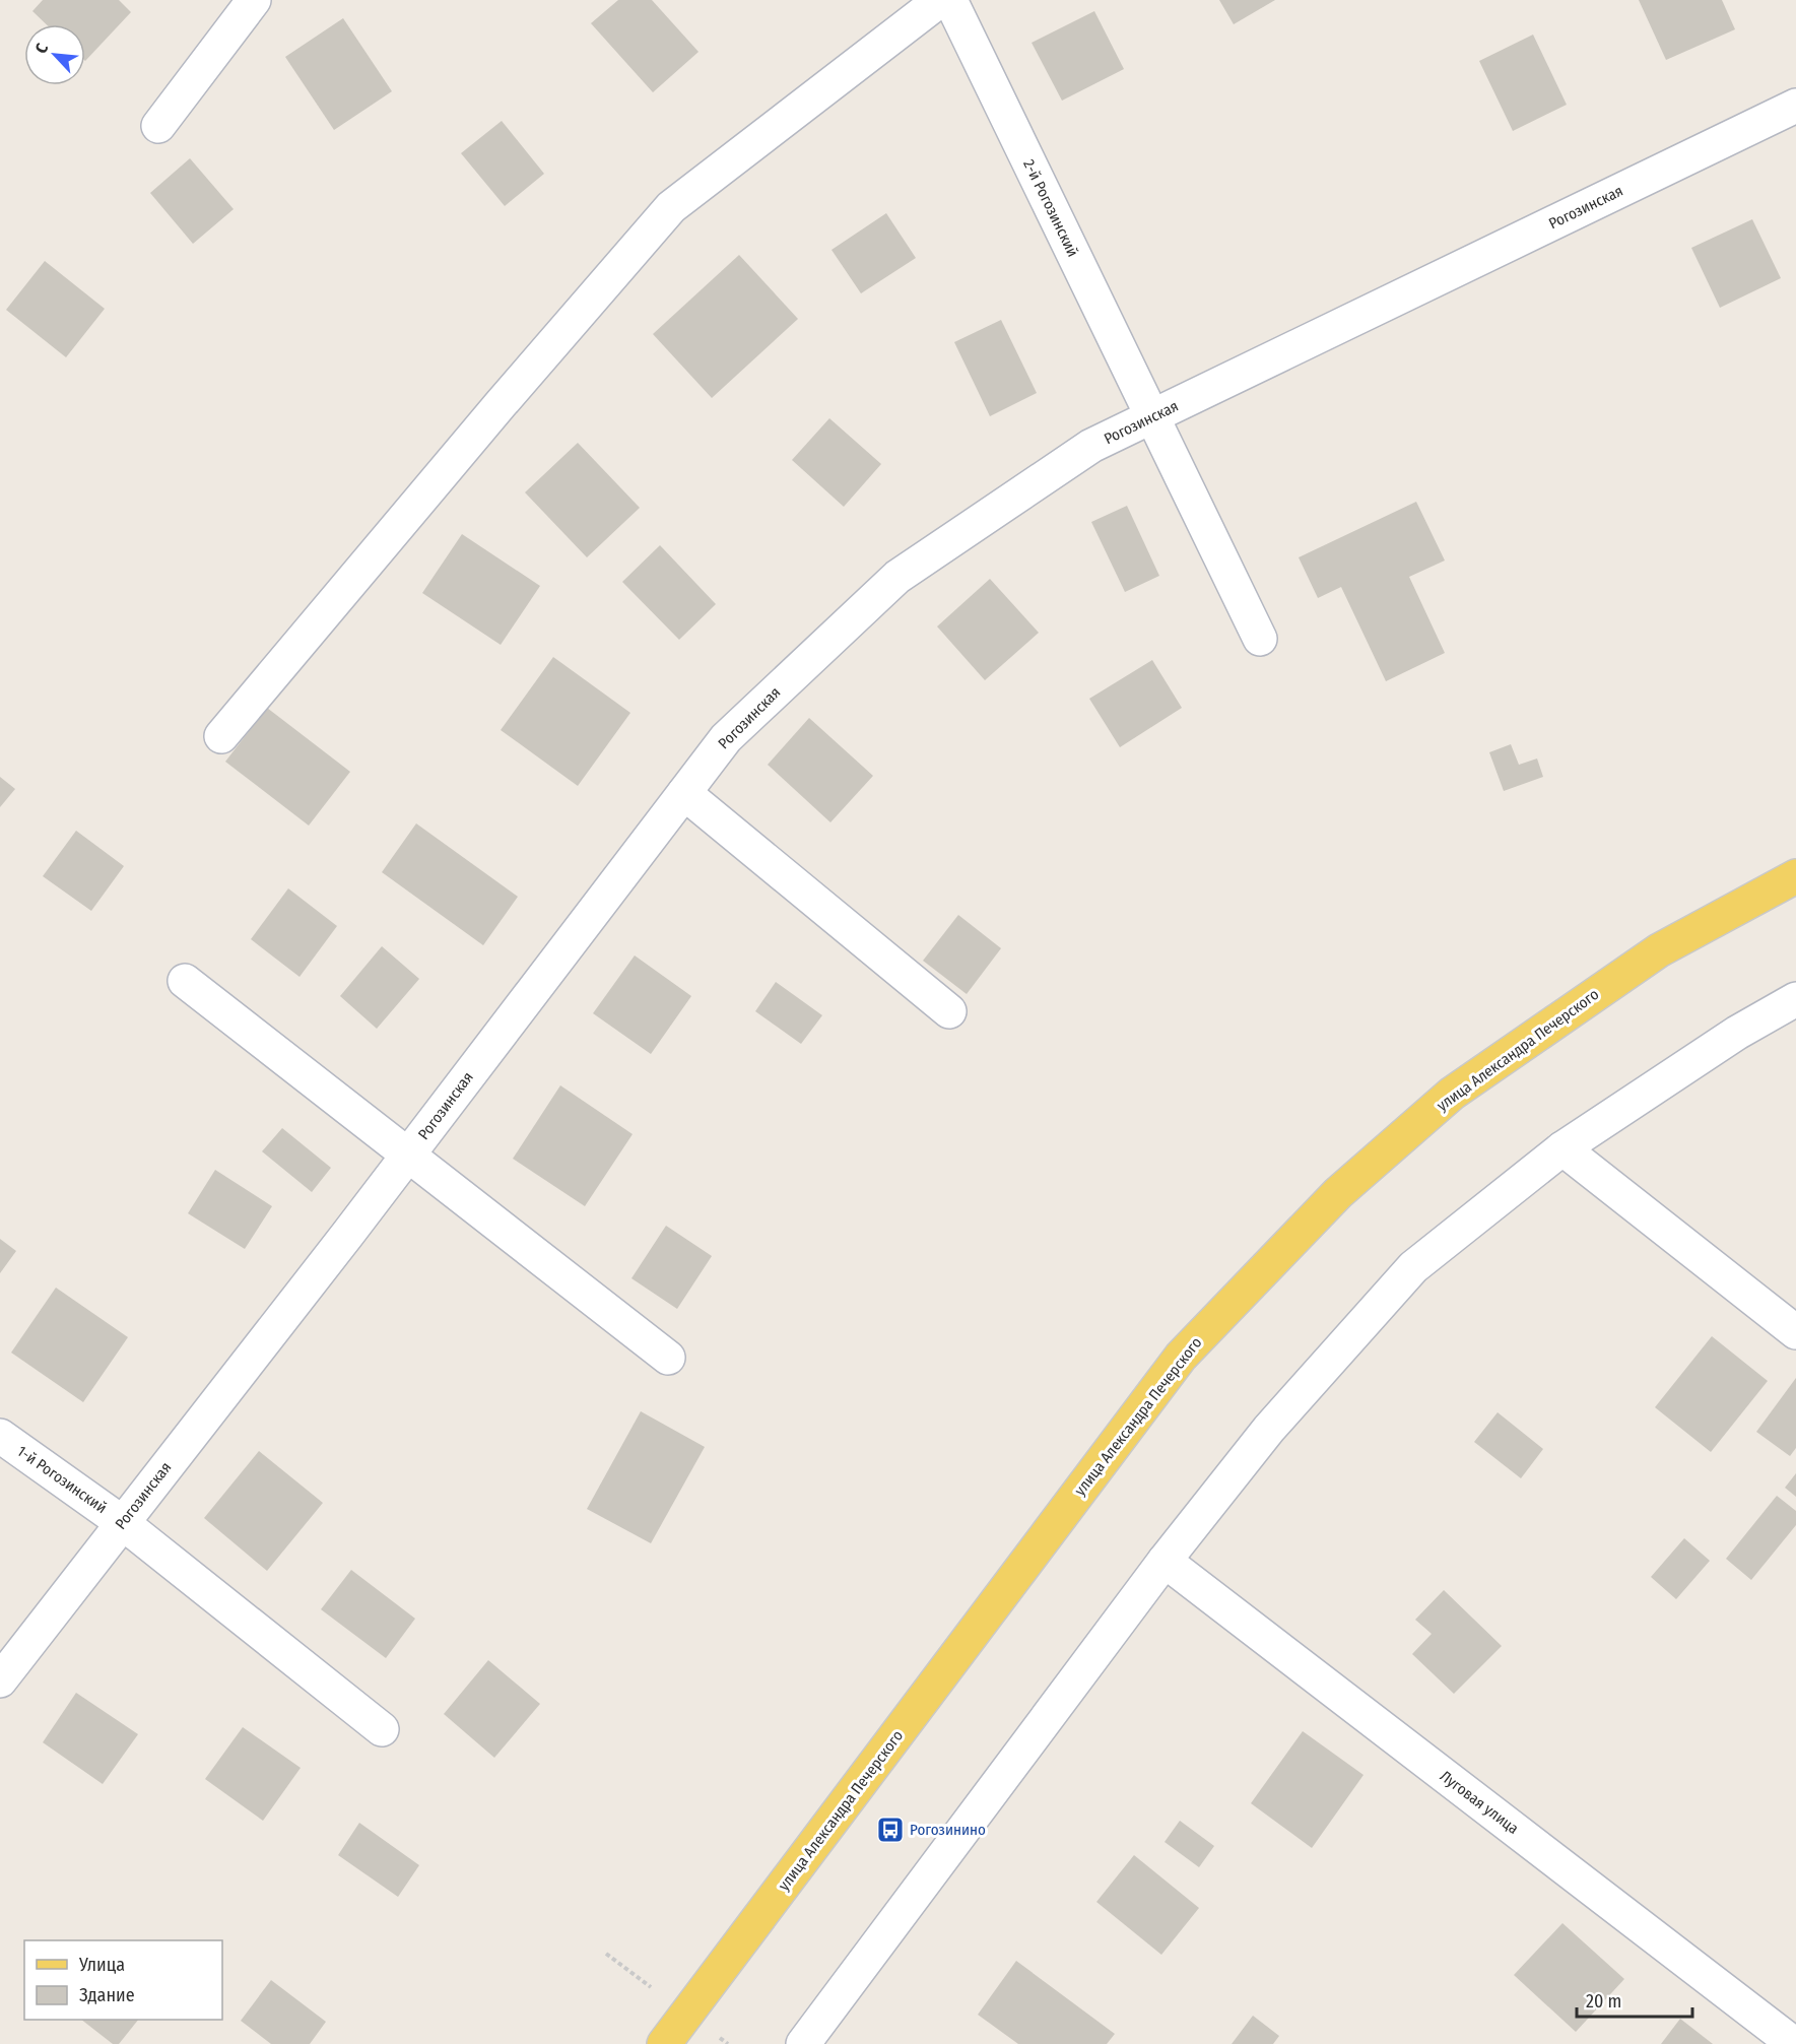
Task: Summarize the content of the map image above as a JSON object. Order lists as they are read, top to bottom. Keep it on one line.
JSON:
{"streets":{"main road":["улица Александра Печерского"],"street":["Рогозинская","2-й Рогозинский","1-й Рогозинский","Луговая улица"]},"crossings":[["Рогозинская","2-й Рогозинский"],["Рогозинская","1-й Рогозинский"]],"places":{"bus stop":["Рогозинино"]},"legend":["Улица","Здание"],"scale_bar":"20 m","north":"top left"}
